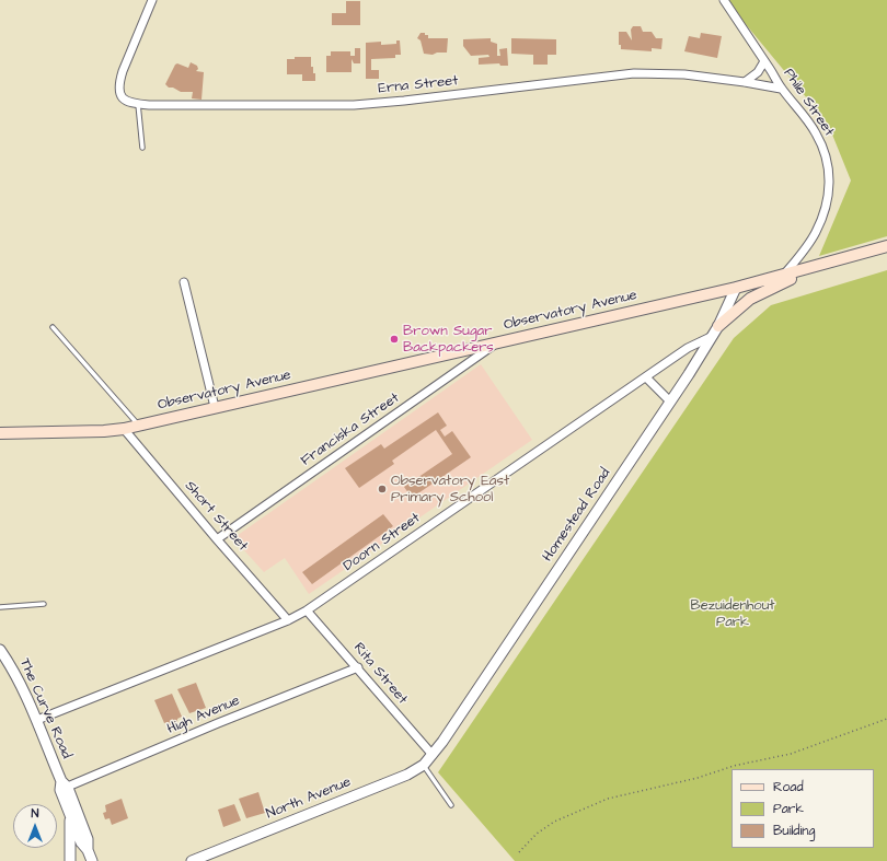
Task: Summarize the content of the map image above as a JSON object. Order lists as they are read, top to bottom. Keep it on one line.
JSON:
{"streets":{"main road":["Observatory Avenue"],"street":["Erna Street","Phile Street","Franciska Street","Homestead Road","Short Street","Doorn Street","Rita Street","The Curve Road","High Avenue","North Avenue"]},"crossings":[["Erna Street","Phile Street"],["Phile Street","Observatory Avenue"],["Observatory Avenue","Franciska Street"],["Observatory Avenue","Homestead Road"],["Observatory Avenue","Short Street"],["Franciska Street","Short Street"],["Homestead Road","Doorn Street"],["Homestead Road","Rita Street"],["Homestead Road","North Avenue"],["Short Street","Doorn Street"],["Doorn Street","Rita Street"],["Doorn Street","The Curve Road"],["Rita Street","High Avenue"],["Rita Street","North Avenue"],["The Curve Road","High Avenue"]],"parks":["Bezuidenhout Park"],"places":["Brown Sugar Backpackers","Observatory East Primary School"],"legend":["Road","Park","Building"],"north":"top"}
